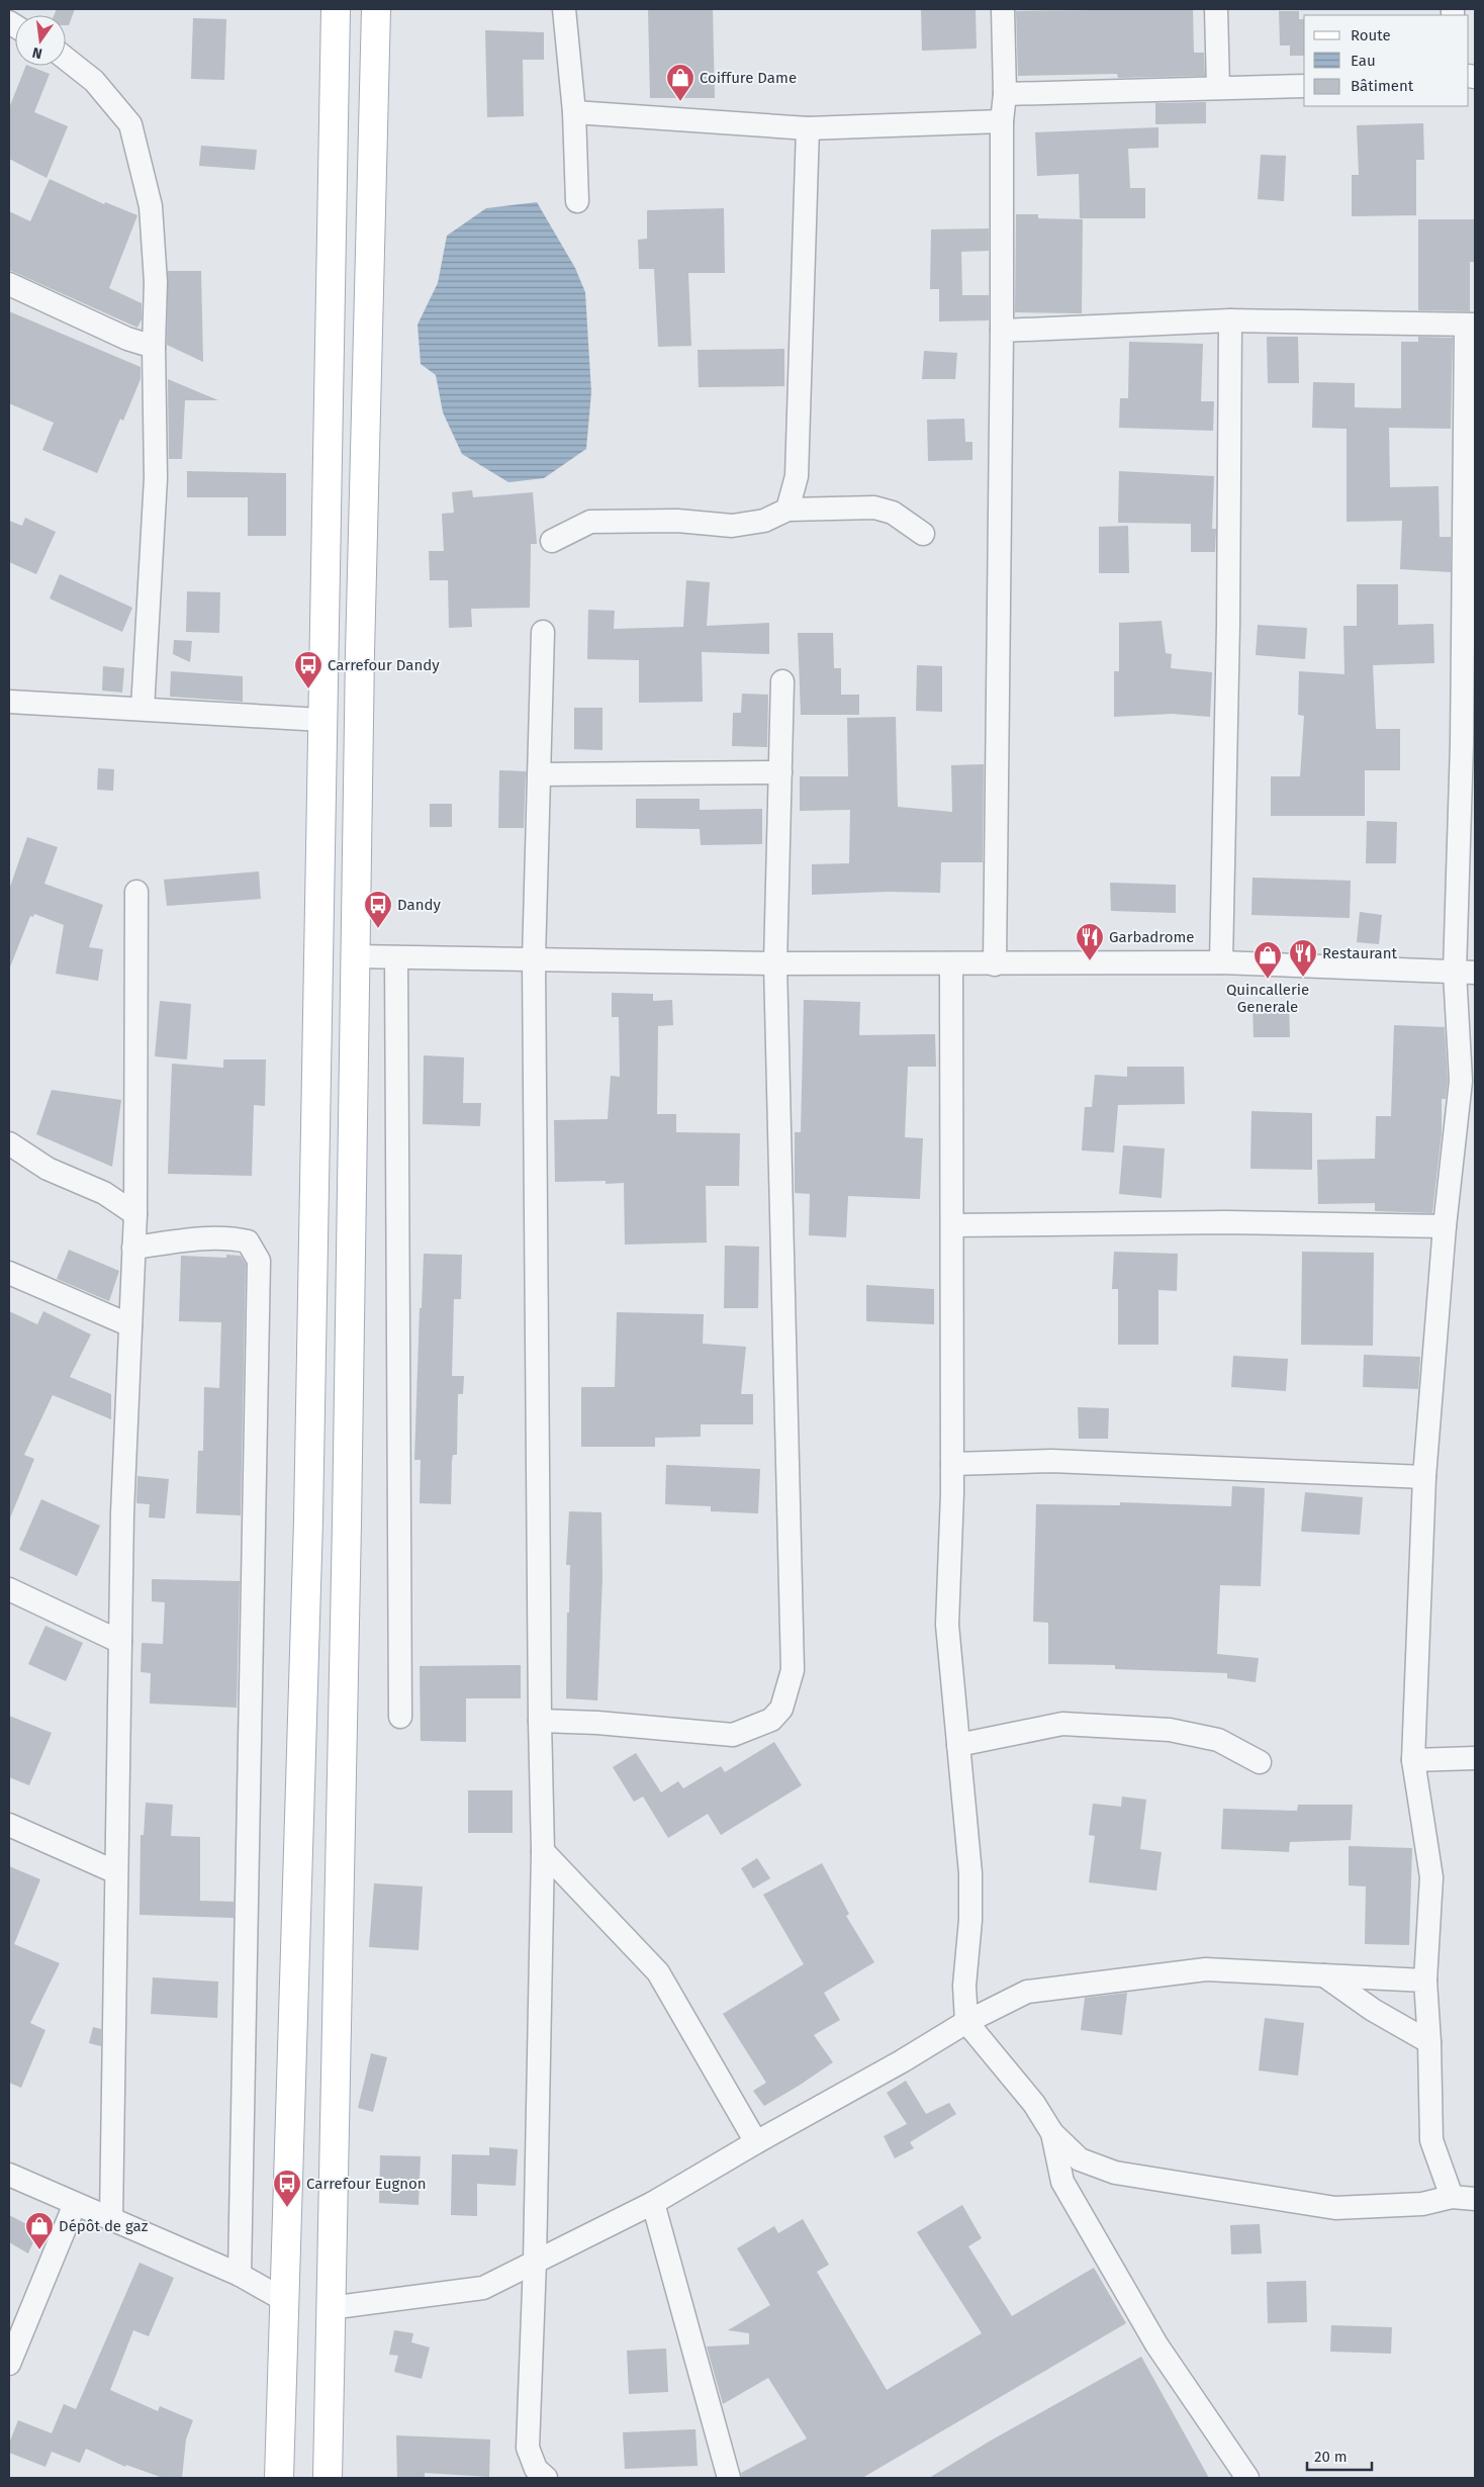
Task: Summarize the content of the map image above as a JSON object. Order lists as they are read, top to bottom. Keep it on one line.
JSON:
{"places":{"shop":["Coiffure Dame","Quincallerie Generale","Dépôt de gaz"],"bus stop":["Carrefour Dandy","Dandy","Carrefour Eugnon"],"restaurant":["Garbadrome","Restaurant"]},"legend":["Route","Eau","Bâtiment"],"scale_bar":"20 m","north":"bottom"}
